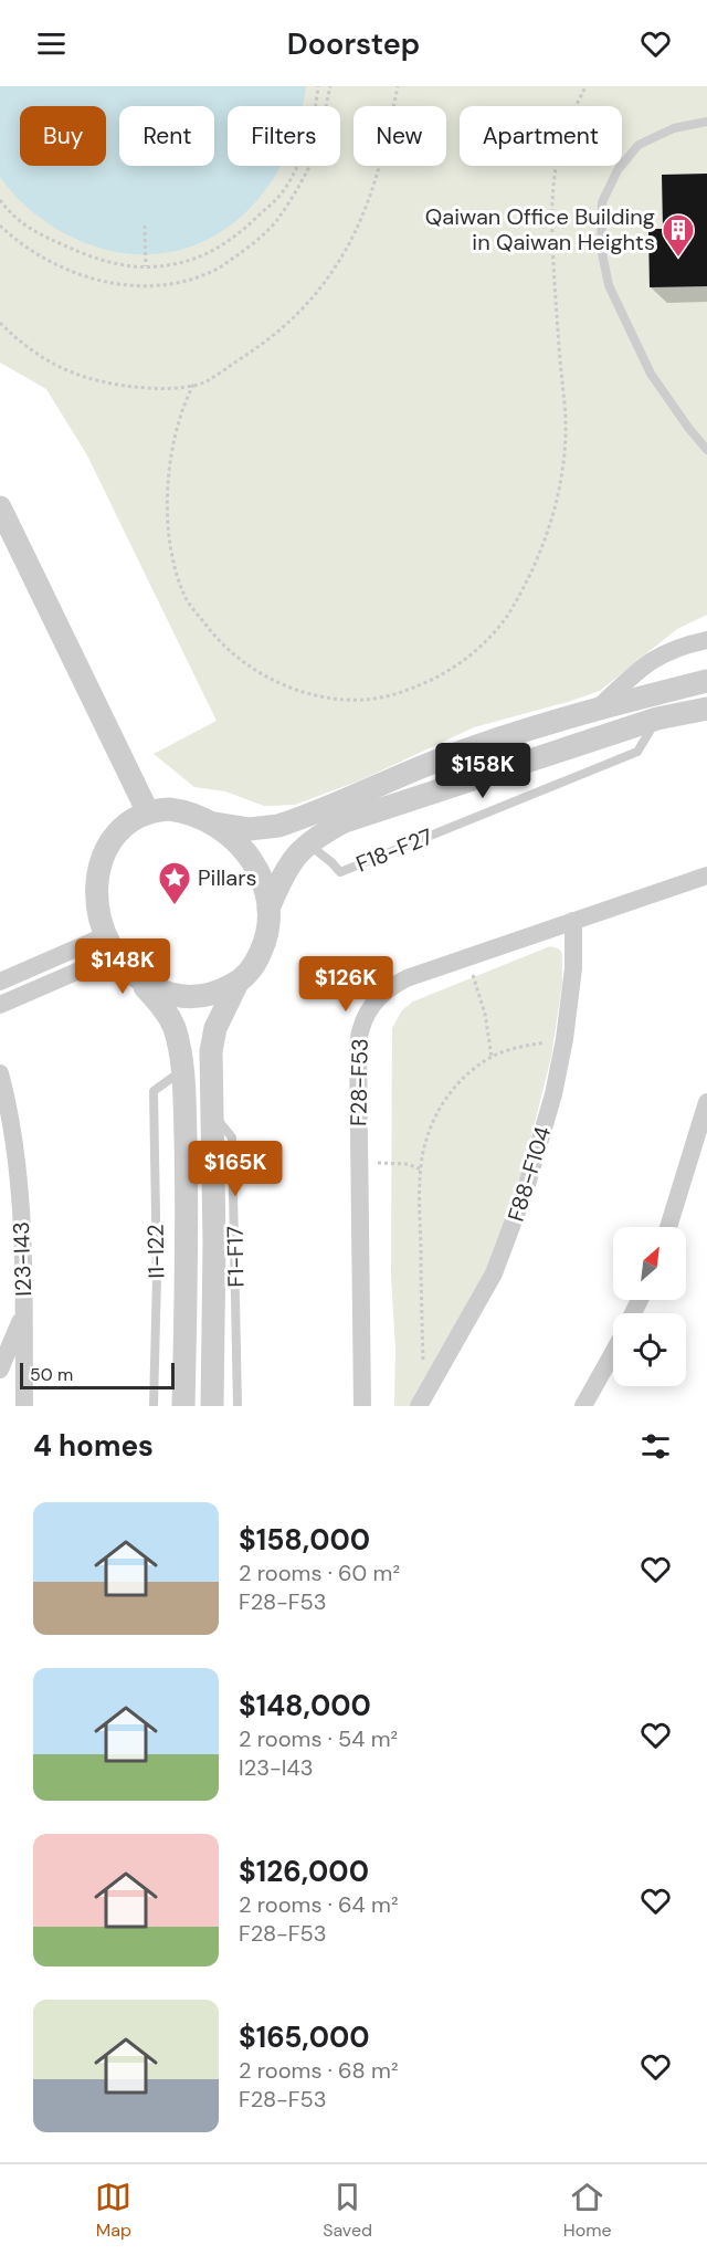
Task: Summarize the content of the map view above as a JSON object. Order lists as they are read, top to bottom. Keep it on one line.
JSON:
{"streets":{"street":["F28-F53","F88-F104","I23-I43"],"lane":["F18-F27","I1-I22","F1-F17"]},"crossings":[["F28-F53","F88-F104"]],"places":{"building":["Qaiwan Office Building in Qaiwan Heights"],"place":["Pillars"]},"scale_bar":"50 m","north":"top right","page":{"header":"Doorstep","chip":["Buy","Rent","Filters","New","Apartment"],"price":["$158K","$148K","$126K","$165K"],"scale":"50 m","heading":"4 homes","list":[{"name":"$158,000","note":"2 rooms · 60 m² · F28-F53"},{"name":"$148,000","note":"2 rooms · 54 m² · I23-I43"},{"name":"$126,000","note":"2 rooms · 64 m² · F28-F53"},{"name":"$165,000","note":"2 rooms · 68 m² · F28-F53"}],"tabs":["Map","Saved","Home"]}}
